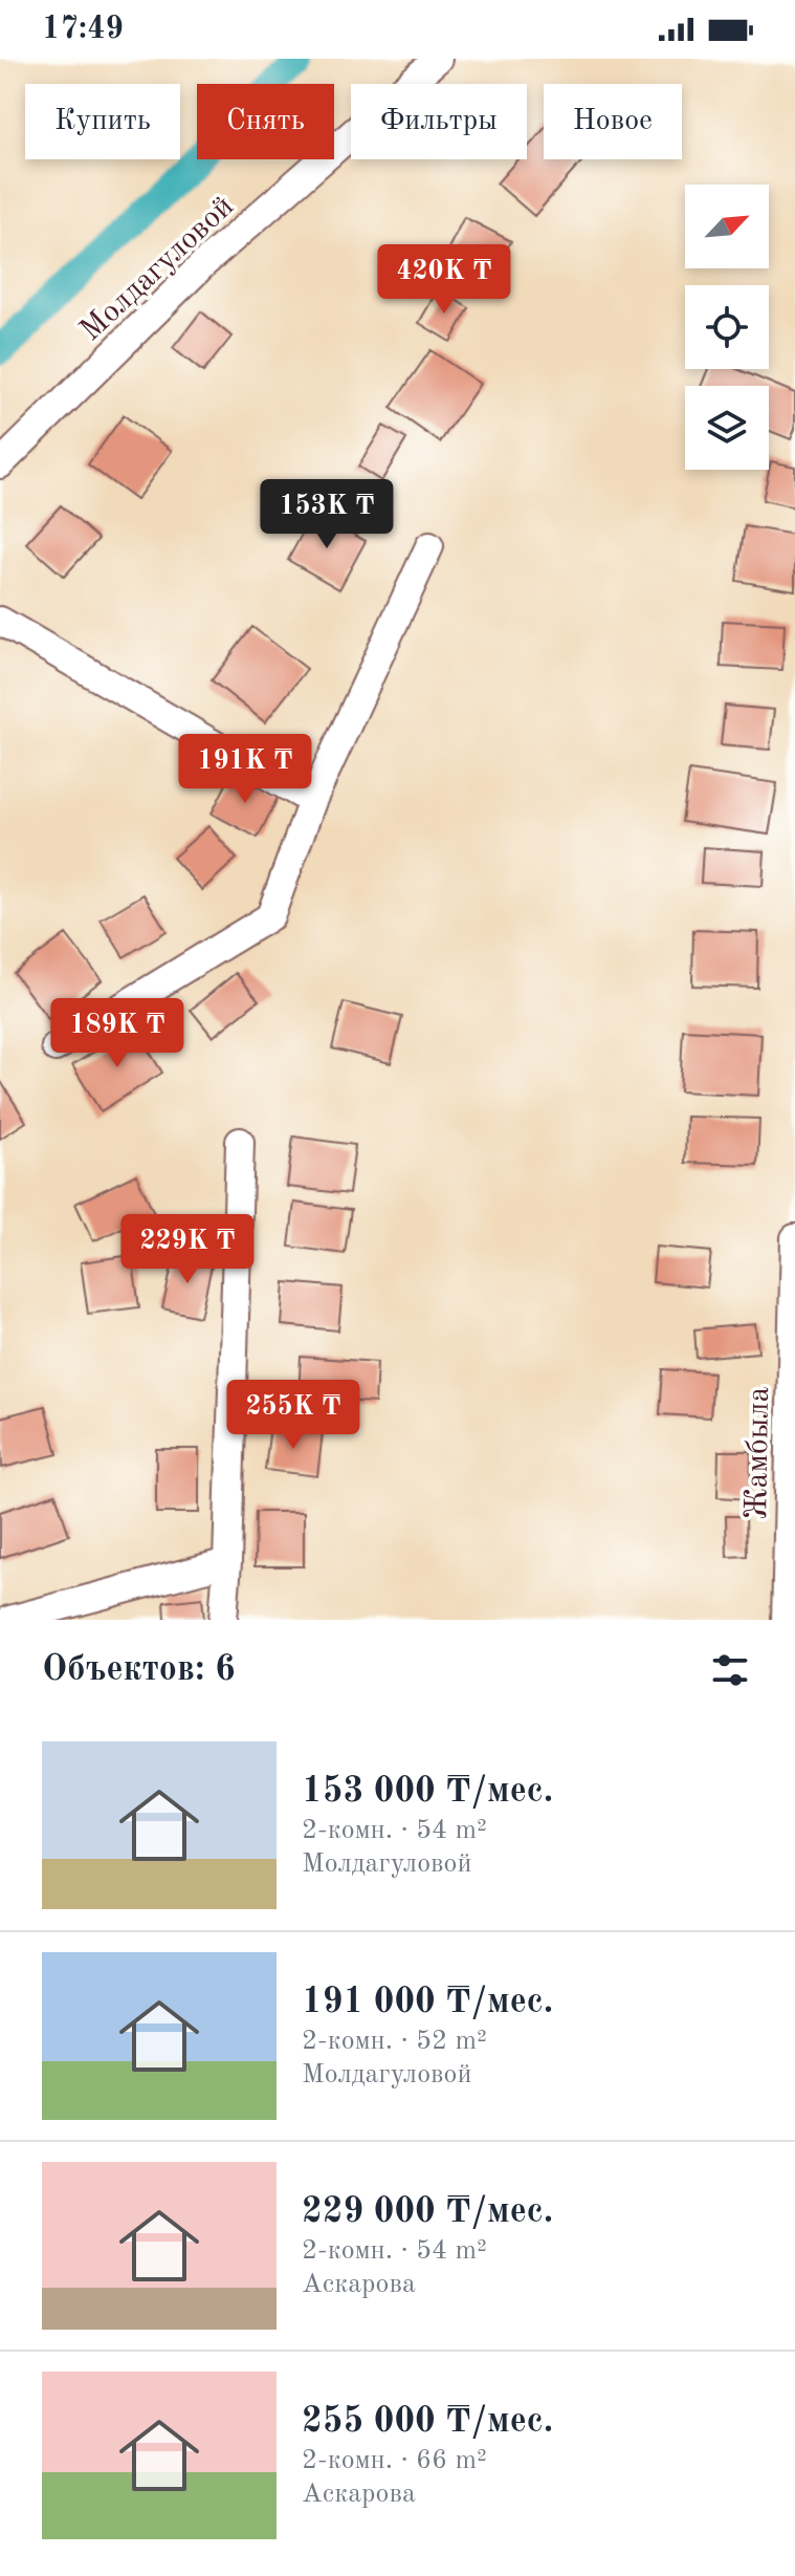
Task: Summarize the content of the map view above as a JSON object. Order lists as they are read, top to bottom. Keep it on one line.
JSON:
{"streets":{"street":["Молдагуловой","Жамбыла"]},"north":"top right","page":{"status":"17:49","chip":["Купить","Снять","Фильтры","Новое"],"price":["420K ₸","153K ₸","191K ₸","189K ₸","229K ₸","255K ₸"],"heading":"Объектов: 6","list":[{"name":"153 000 ₸/мес.","note":"2-комн. · 54 m² · Молдагуловой"},{"name":"191 000 ₸/мес.","note":"2-комн. · 52 m² · Молдагуловой"},{"name":"229 000 ₸/мес.","note":"2-комн. · 54 m² · Аскарова"},{"name":"255 000 ₸/мес.","note":"2-комн. · 66 m² · Аскарова"}]}}
